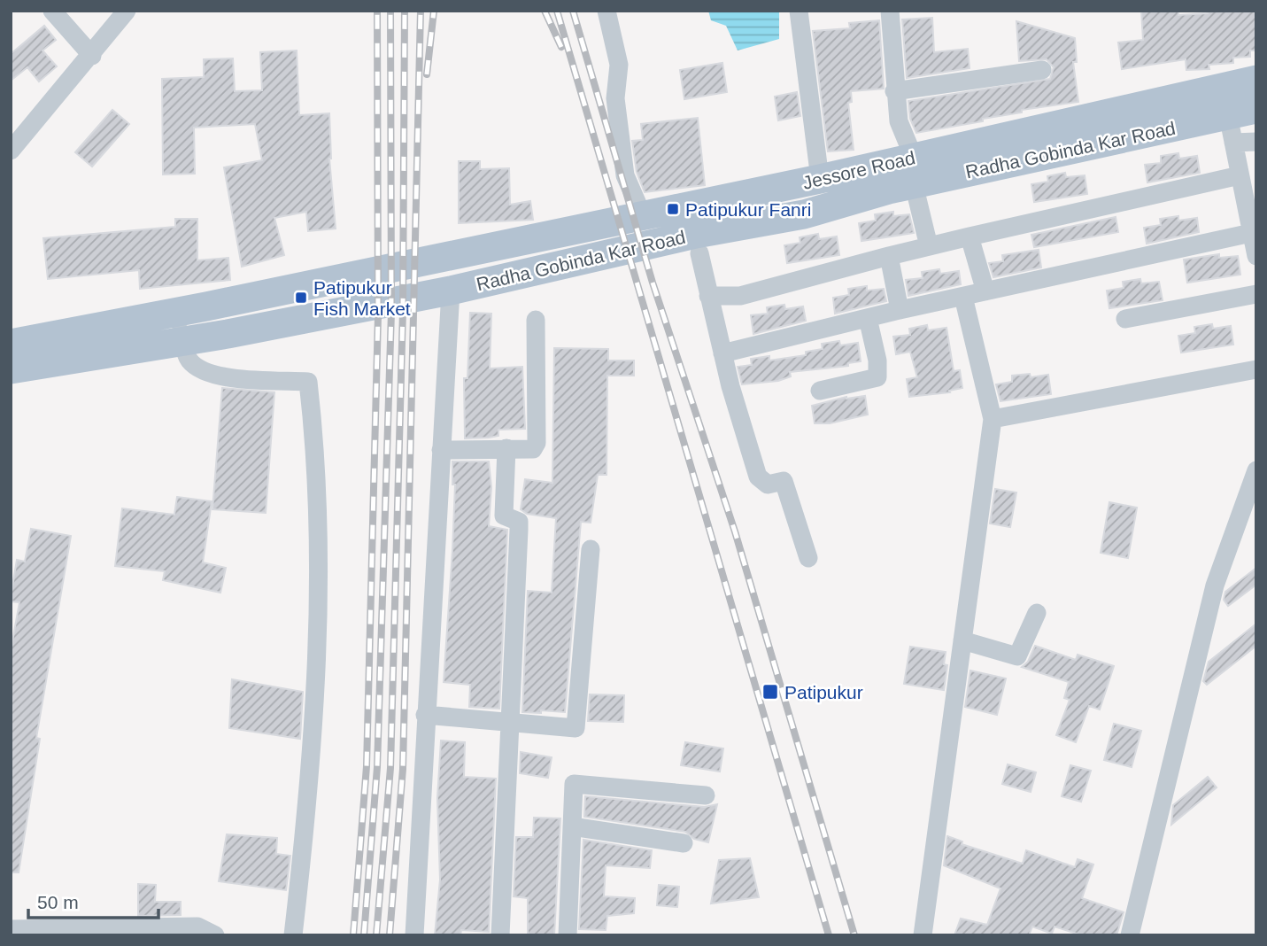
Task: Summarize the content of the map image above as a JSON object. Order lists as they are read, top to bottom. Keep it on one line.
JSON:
{"streets":{"main road":["Radha Gobinda Kar Road","Jessore Road"]},"crossings":[["Radha Gobinda Kar Road","Jessore Road"]],"places":{"transit":["Patipukur Fanri","Patipukur Fish Market","Patipukur"]},"scale_bar":"50 m"}
